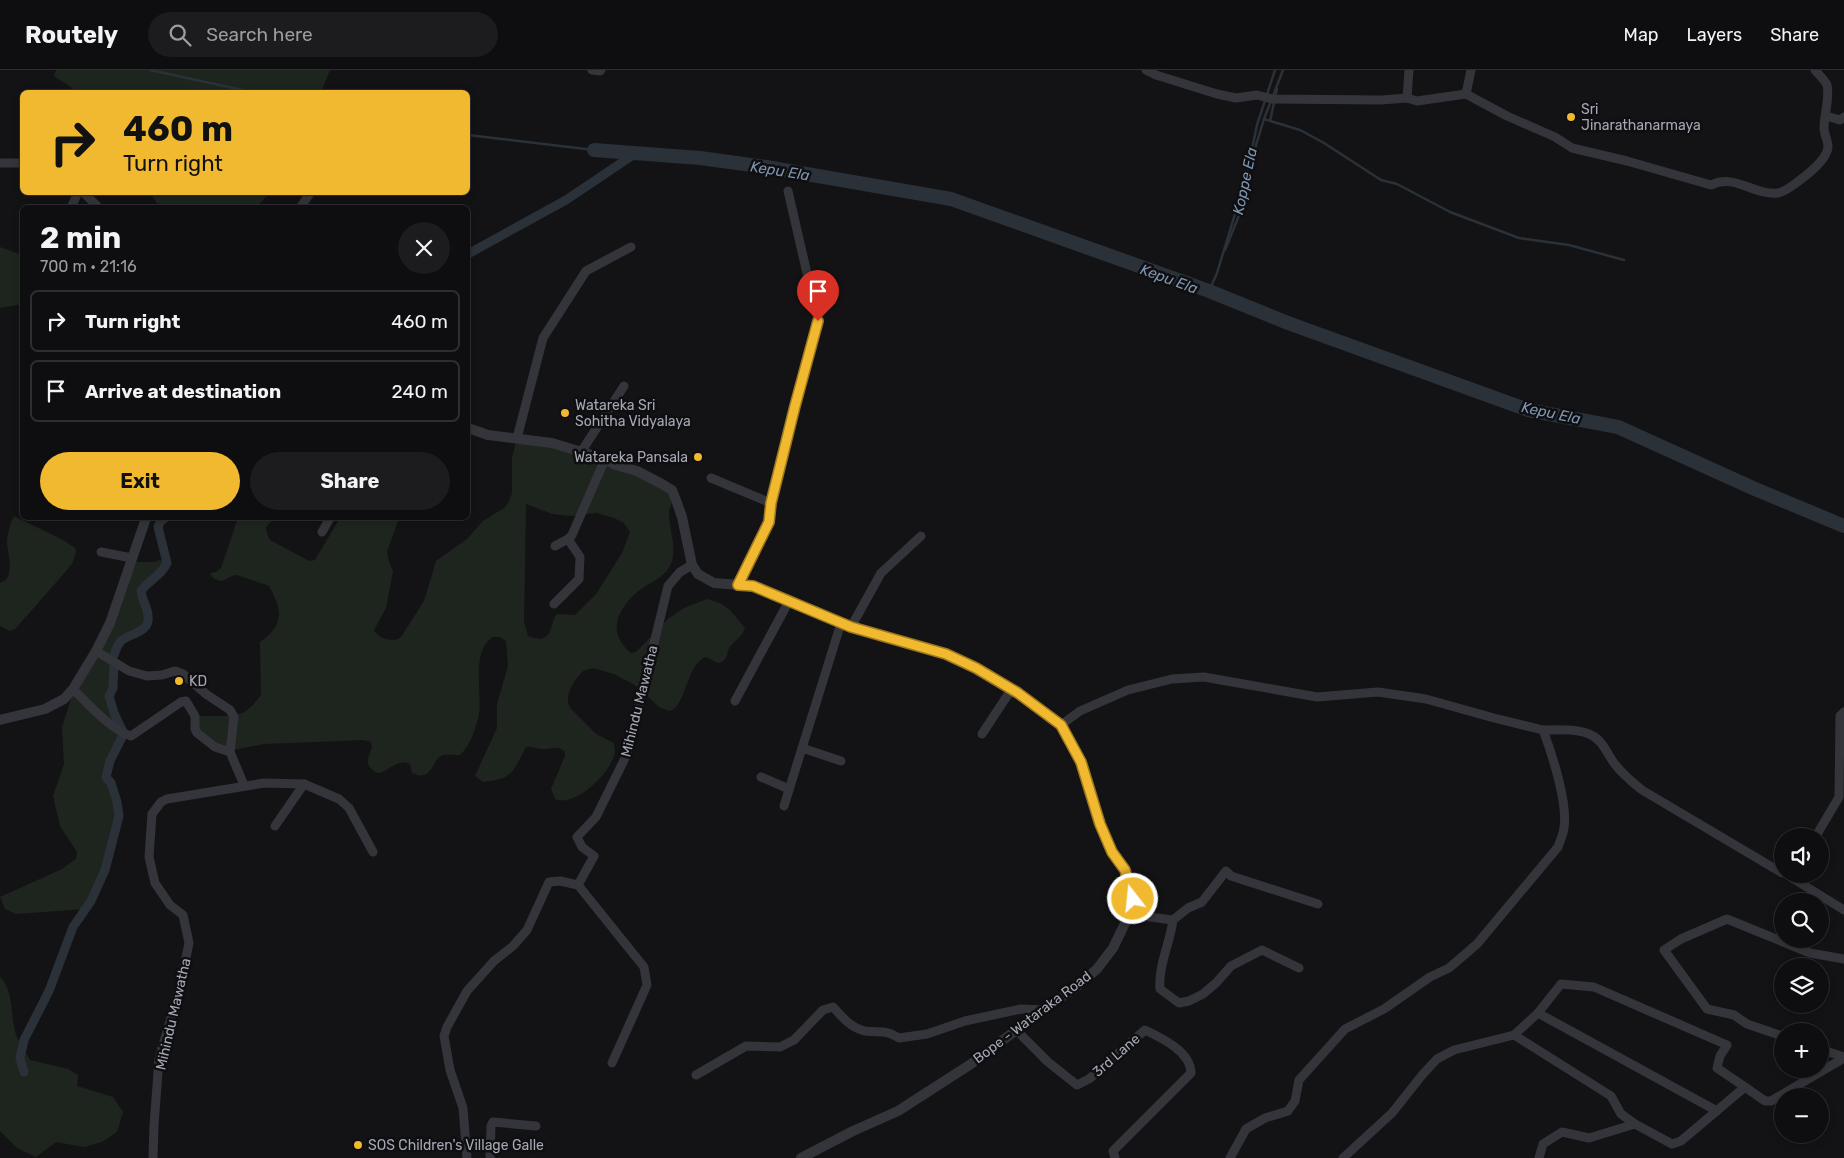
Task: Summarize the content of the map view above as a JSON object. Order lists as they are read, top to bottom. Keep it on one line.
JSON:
{"streets":{"street":["Mihindu Mawatha","Bope - Wataraka Road","3rd Lane"]},"crossings":[["Mihindu Mawatha","Bope - Wataraka Road"],["Bope - Wataraka Road","3rd Lane"]],"water":["Kepu Ela","Koppe Ela"],"places":["Sri Jinarathanarmaya","Watareka Sri Sohitha Vidyalaya","Watareka Pansala","KD","SOS Children's Village Galle"],"page":{"header":"Routely","search":"Search here","nav":["Map","Layers","Share"],"turn":["460 m","Turn right"],"heading":["2 min","700 m · 21:16"],"list":[{"name":"Turn right","value":"460 m"},{"name":"Arrive at destination","value":"240 m"}],"buttons":["Exit","Share"],"map_buttons":["+","−"]}}
